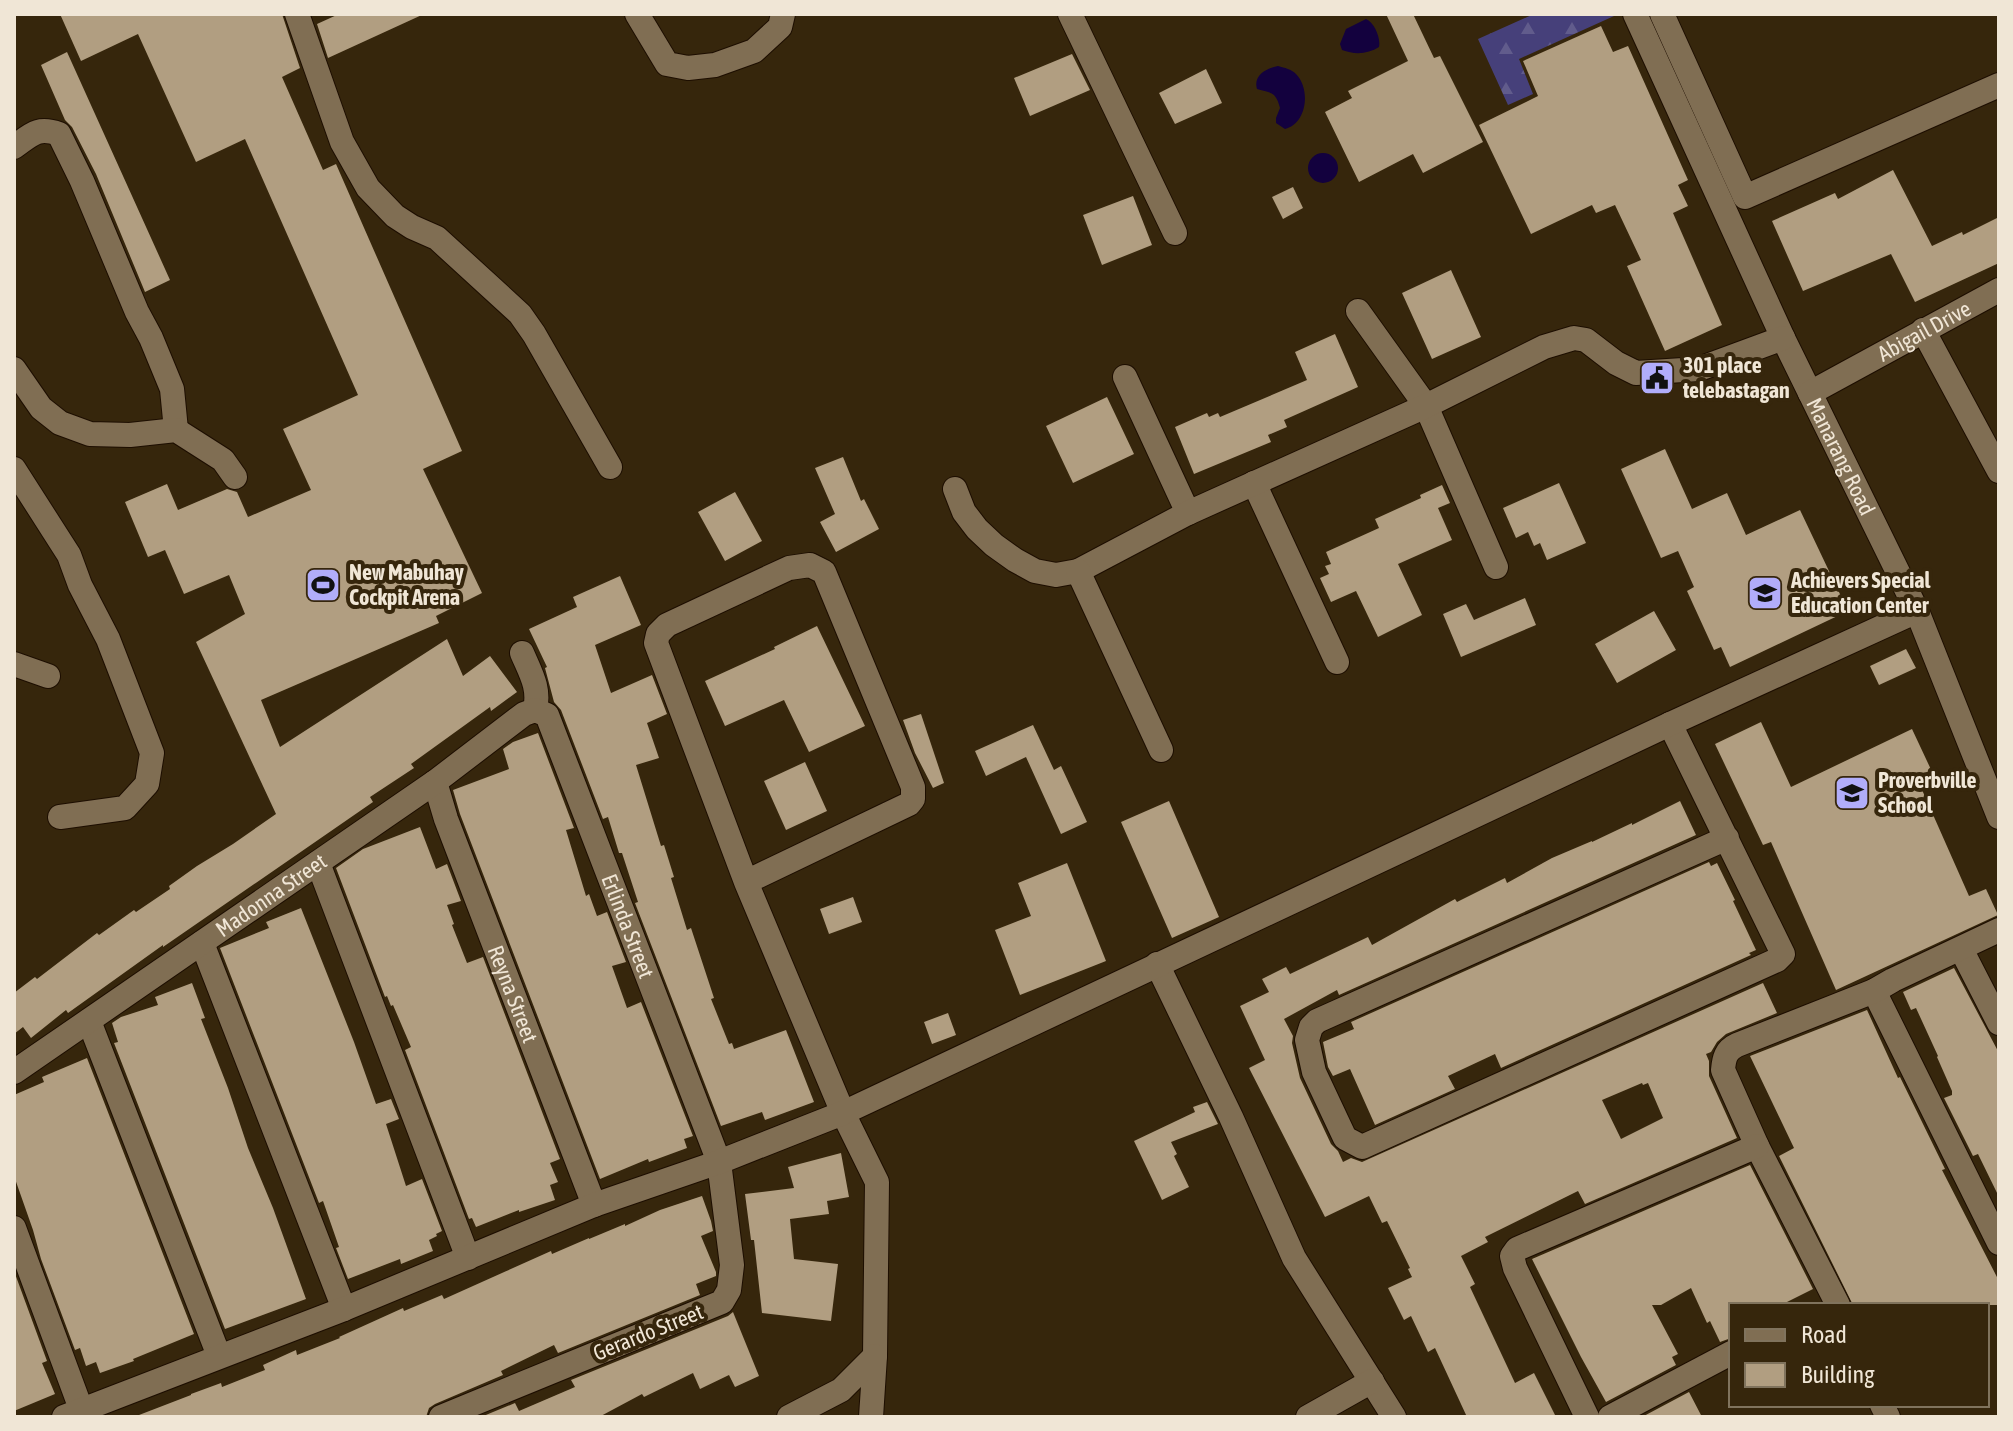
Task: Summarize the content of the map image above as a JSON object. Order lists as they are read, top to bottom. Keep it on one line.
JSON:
{"streets":{"street":["Abigail Drive","Manarang Road","Madonna Street","Erlinda Street","Reyna Street","Gerardo Street"]},"crossings":[["Abigail Drive","Manarang Road"],["Madonna Street","Erlinda Street"],["Madonna Street","Reyna Street"],["Erlinda Street","Gerardo Street"]],"places":{"public building":["301 place telebastagan"],"sports":["New Mabuhay Cockpit Arena"],"school or university":["Achievers Special Education Center","Proverbville School"]},"legend":["Road","Building"]}
